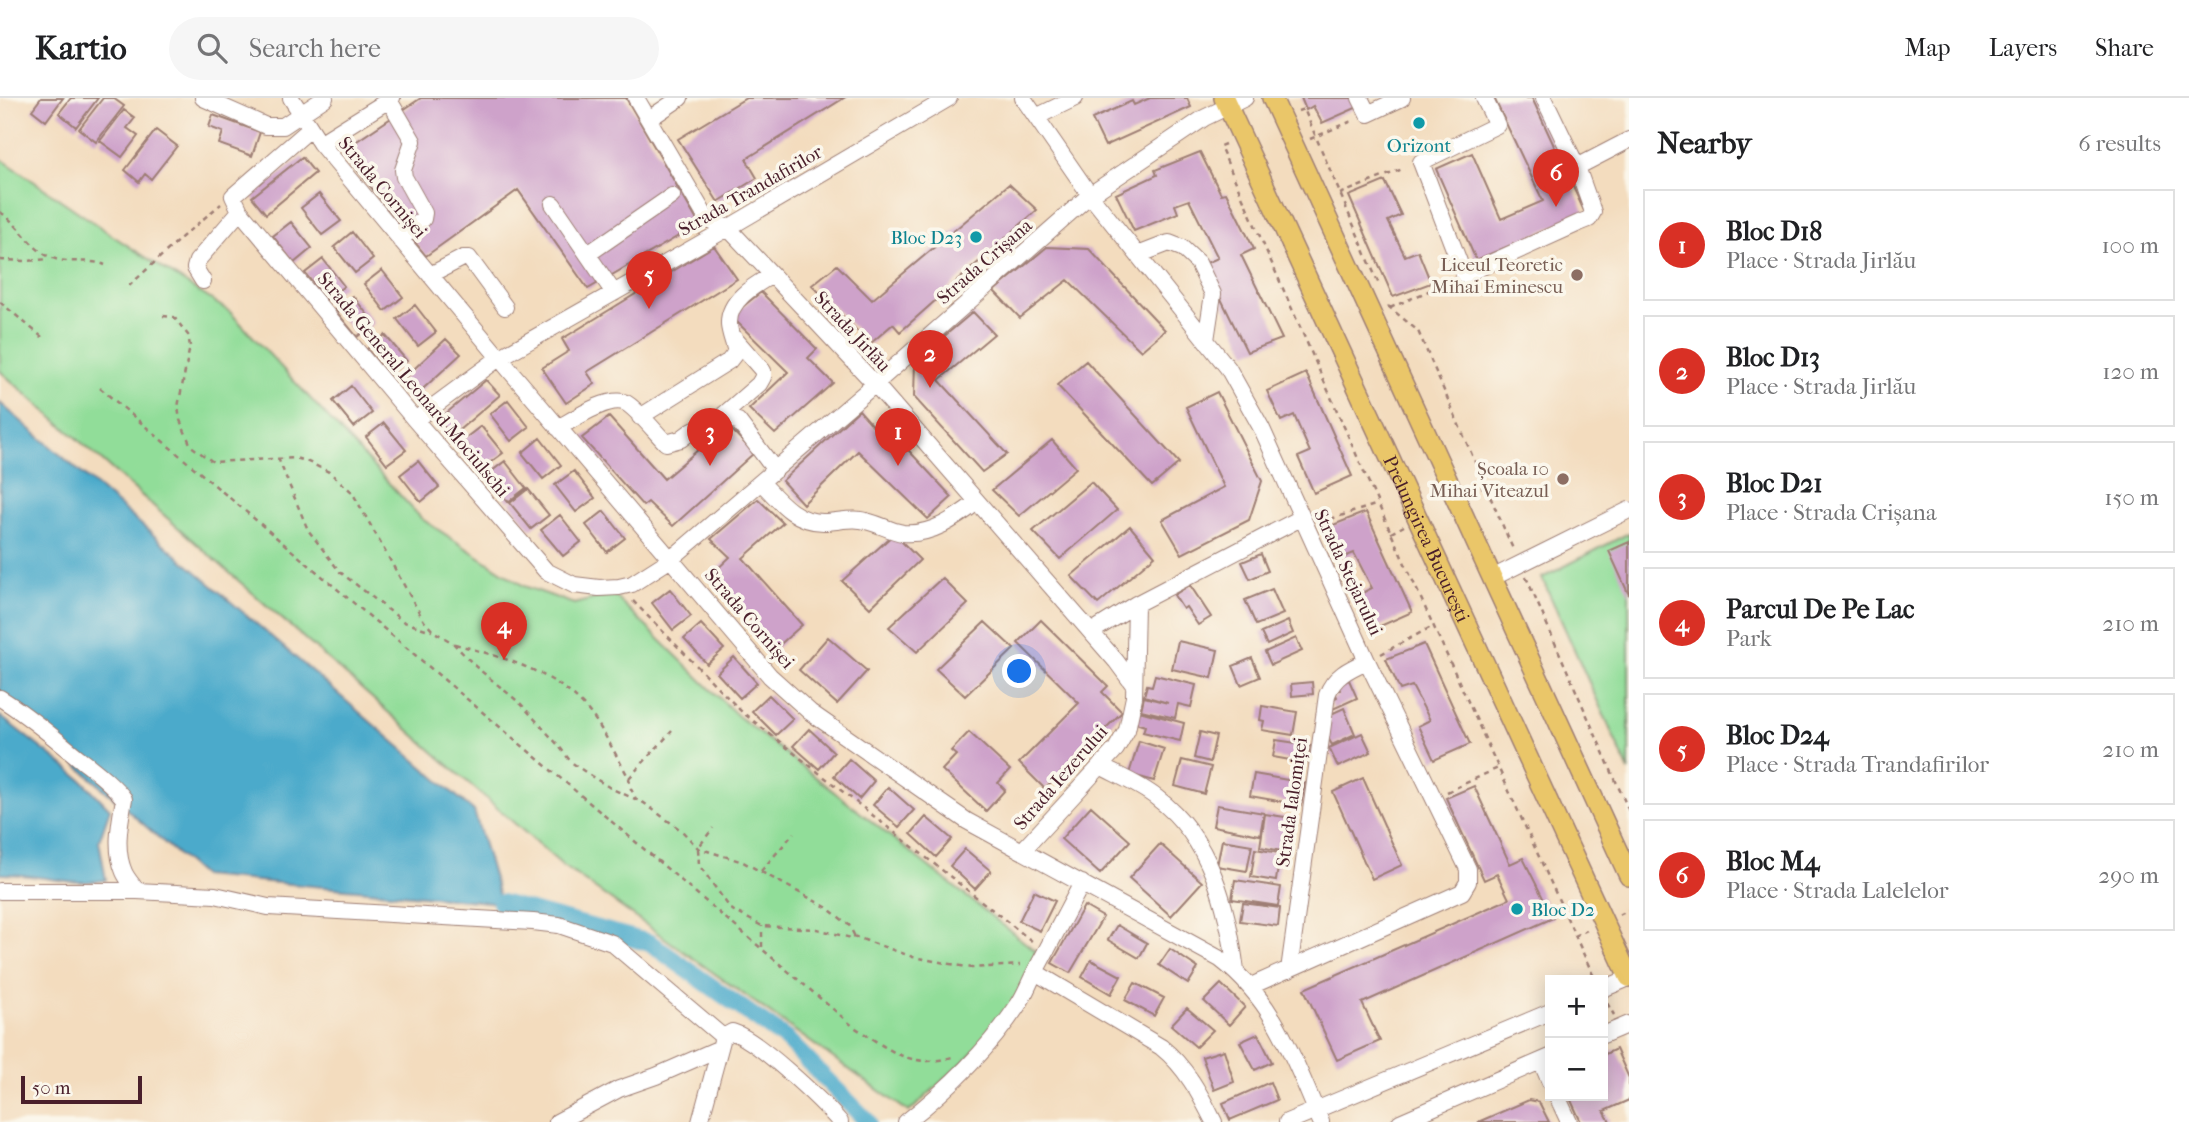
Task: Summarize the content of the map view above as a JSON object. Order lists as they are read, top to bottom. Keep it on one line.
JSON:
{"streets":{"main road":["Prelungirea București"],"street":["Strada Cornișei","Strada Trandafirilor","Strada Crișana","Strada Jirlău","Strada General Leonard Mociulschi","Strada Stejarului","Strada Iezerului","Strada Ialomiței"]},"crossings":[["Strada Cornișei","Strada Trandafirilor"],["Strada Cornișei","Strada Crișana"],["Strada Cornișei","Strada General Leonard Mociulschi"],["Strada Cornișei","Strada Stejarului"],["Strada Cornișei","Strada Iezerului"],["Strada Trandafirilor","Strada Jirlău"],["Strada Trandafirilor","Strada General Leonard Mociulschi"],["Strada Crișana","Strada Jirlău"],["Strada Crișana","Strada General Leonard Mociulschi"],["Strada Crișana","Prelungirea București"],["Strada Crișana","Strada Stejarului"],["Strada Jirlău","Strada Iezerului"],["Strada Stejarului","Strada Ialomiței"]],"places":["Orizont","Bloc D23","Liceul Teoretic Mihai Eminescu","Școala 10 Mihai Viteazul","Bloc D2"],"scale_bar":"50 m","page":{"header":"Kartio","search":"Search here","nav":["Map","Layers","Share"],"heading":["Nearby","6 results"],"pins":["6","5","2","1","3","4"],"list":[{"mark":"1","name":"Bloc D18","note":"Place · Strada Jirlău","value":"100 m"},{"mark":"2","name":"Bloc D13","note":"Place · Strada Jirlău","value":"120 m"},{"mark":"3","name":"Bloc D21","note":"Place · Strada Crișana","value":"150 m"},{"mark":"4","name":"Parcul De Pe Lac","note":"Park","value":"210 m"},{"mark":"5","name":"Bloc D24","note":"Place · Strada Trandafirilor","value":"210 m"},{"mark":"6","name":"Bloc M4","note":"Place · Strada Lalelelor","value":"290 m"}],"map_buttons":["+","−"],"scale":"50 m"}}
